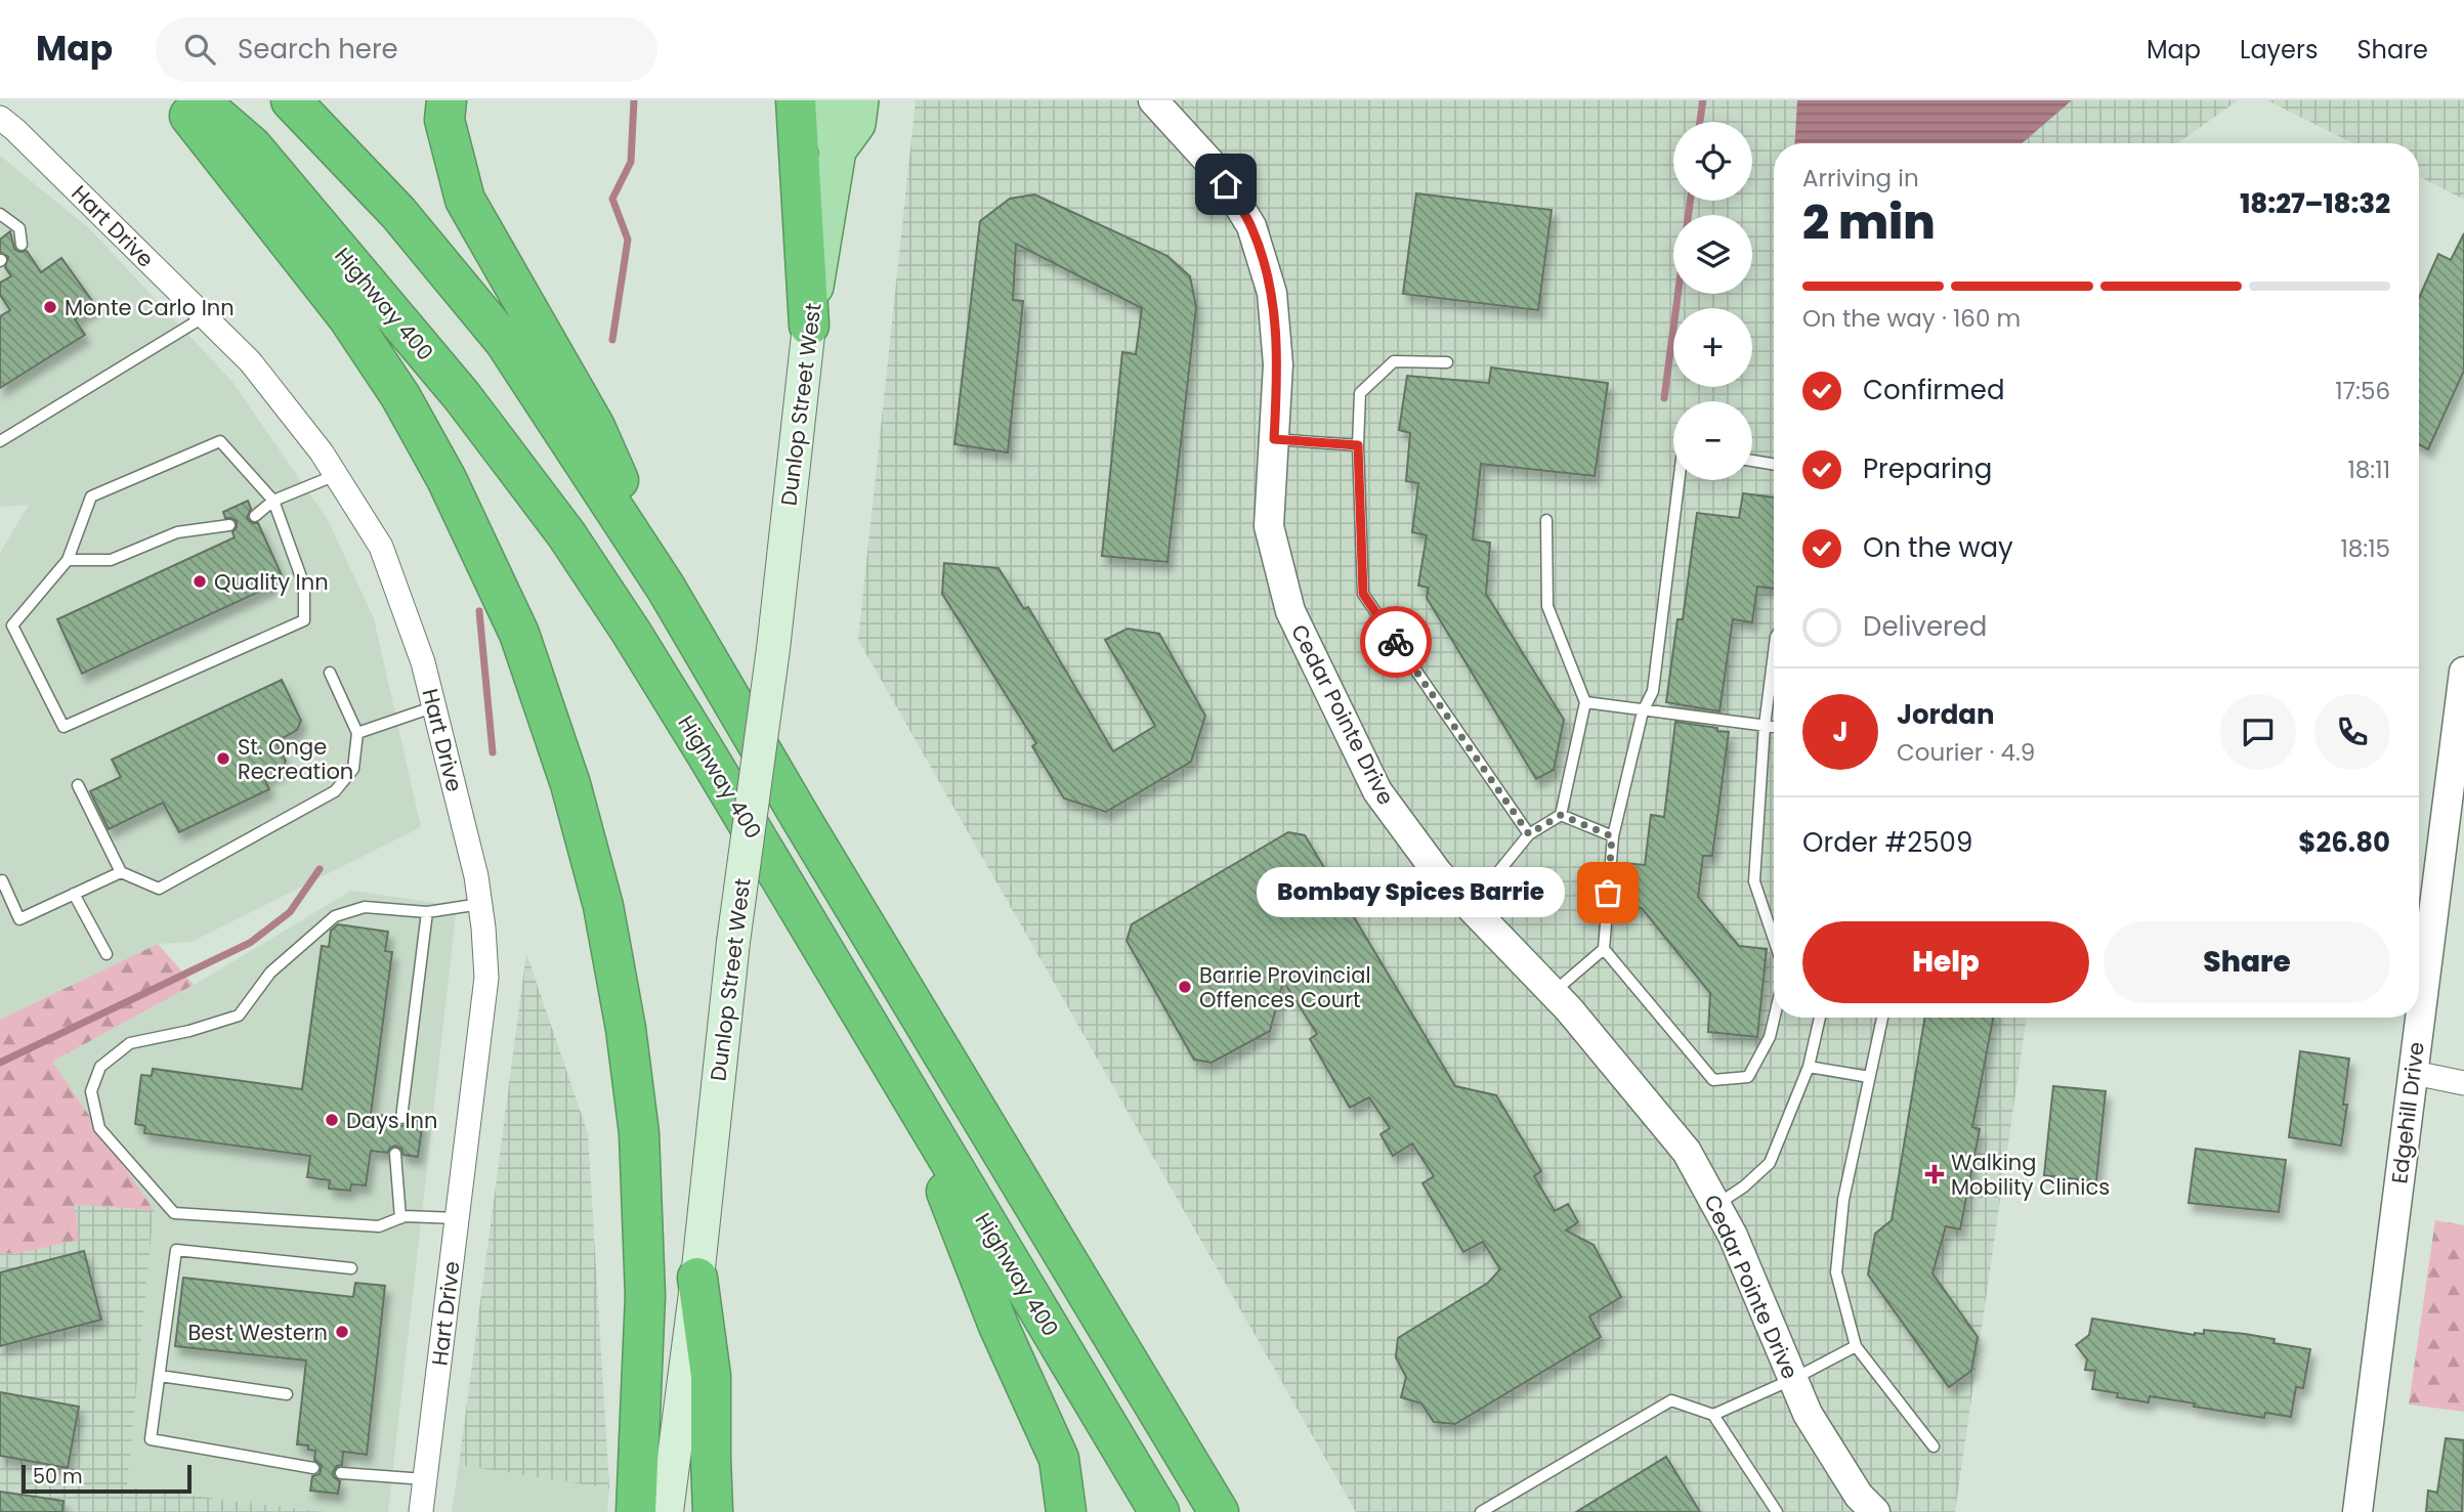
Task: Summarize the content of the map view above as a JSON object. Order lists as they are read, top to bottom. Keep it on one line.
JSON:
{"streets":{"highway":["Highway 400"],"main road":["Dunlop Street West"],"street":["Hart Drive","Cedar Pointe Drive","Edgehill Drive"]},"places":{"other":["Monte Carlo Inn","Quality Inn","St. Onge Recreation","Bombay Spices Barrie","Barrie Provincial Offences Court","Days Inn","Best Western"],"health":["Walking Mobility Clinics"]},"scale_bar":"50 m","page":{"header":"Map","search":"Search here","nav":["Map","Layers","Share"],"map_buttons":["+","−"],"heading":["2 min","Arriving in","18:27–18:32"],"panel":["Jordan","Courier · 4.9","Order #2509","$26.80"],"bar":"On the way · 160 m","list":[["Confirmed","17:56"],["Preparing","18:11"],["On the way","18:15"],"Delivered"],"round":"J","bubble":"Bombay Spices Barrie","buttons":["Help","Share"],"scale":"50 m"}}
